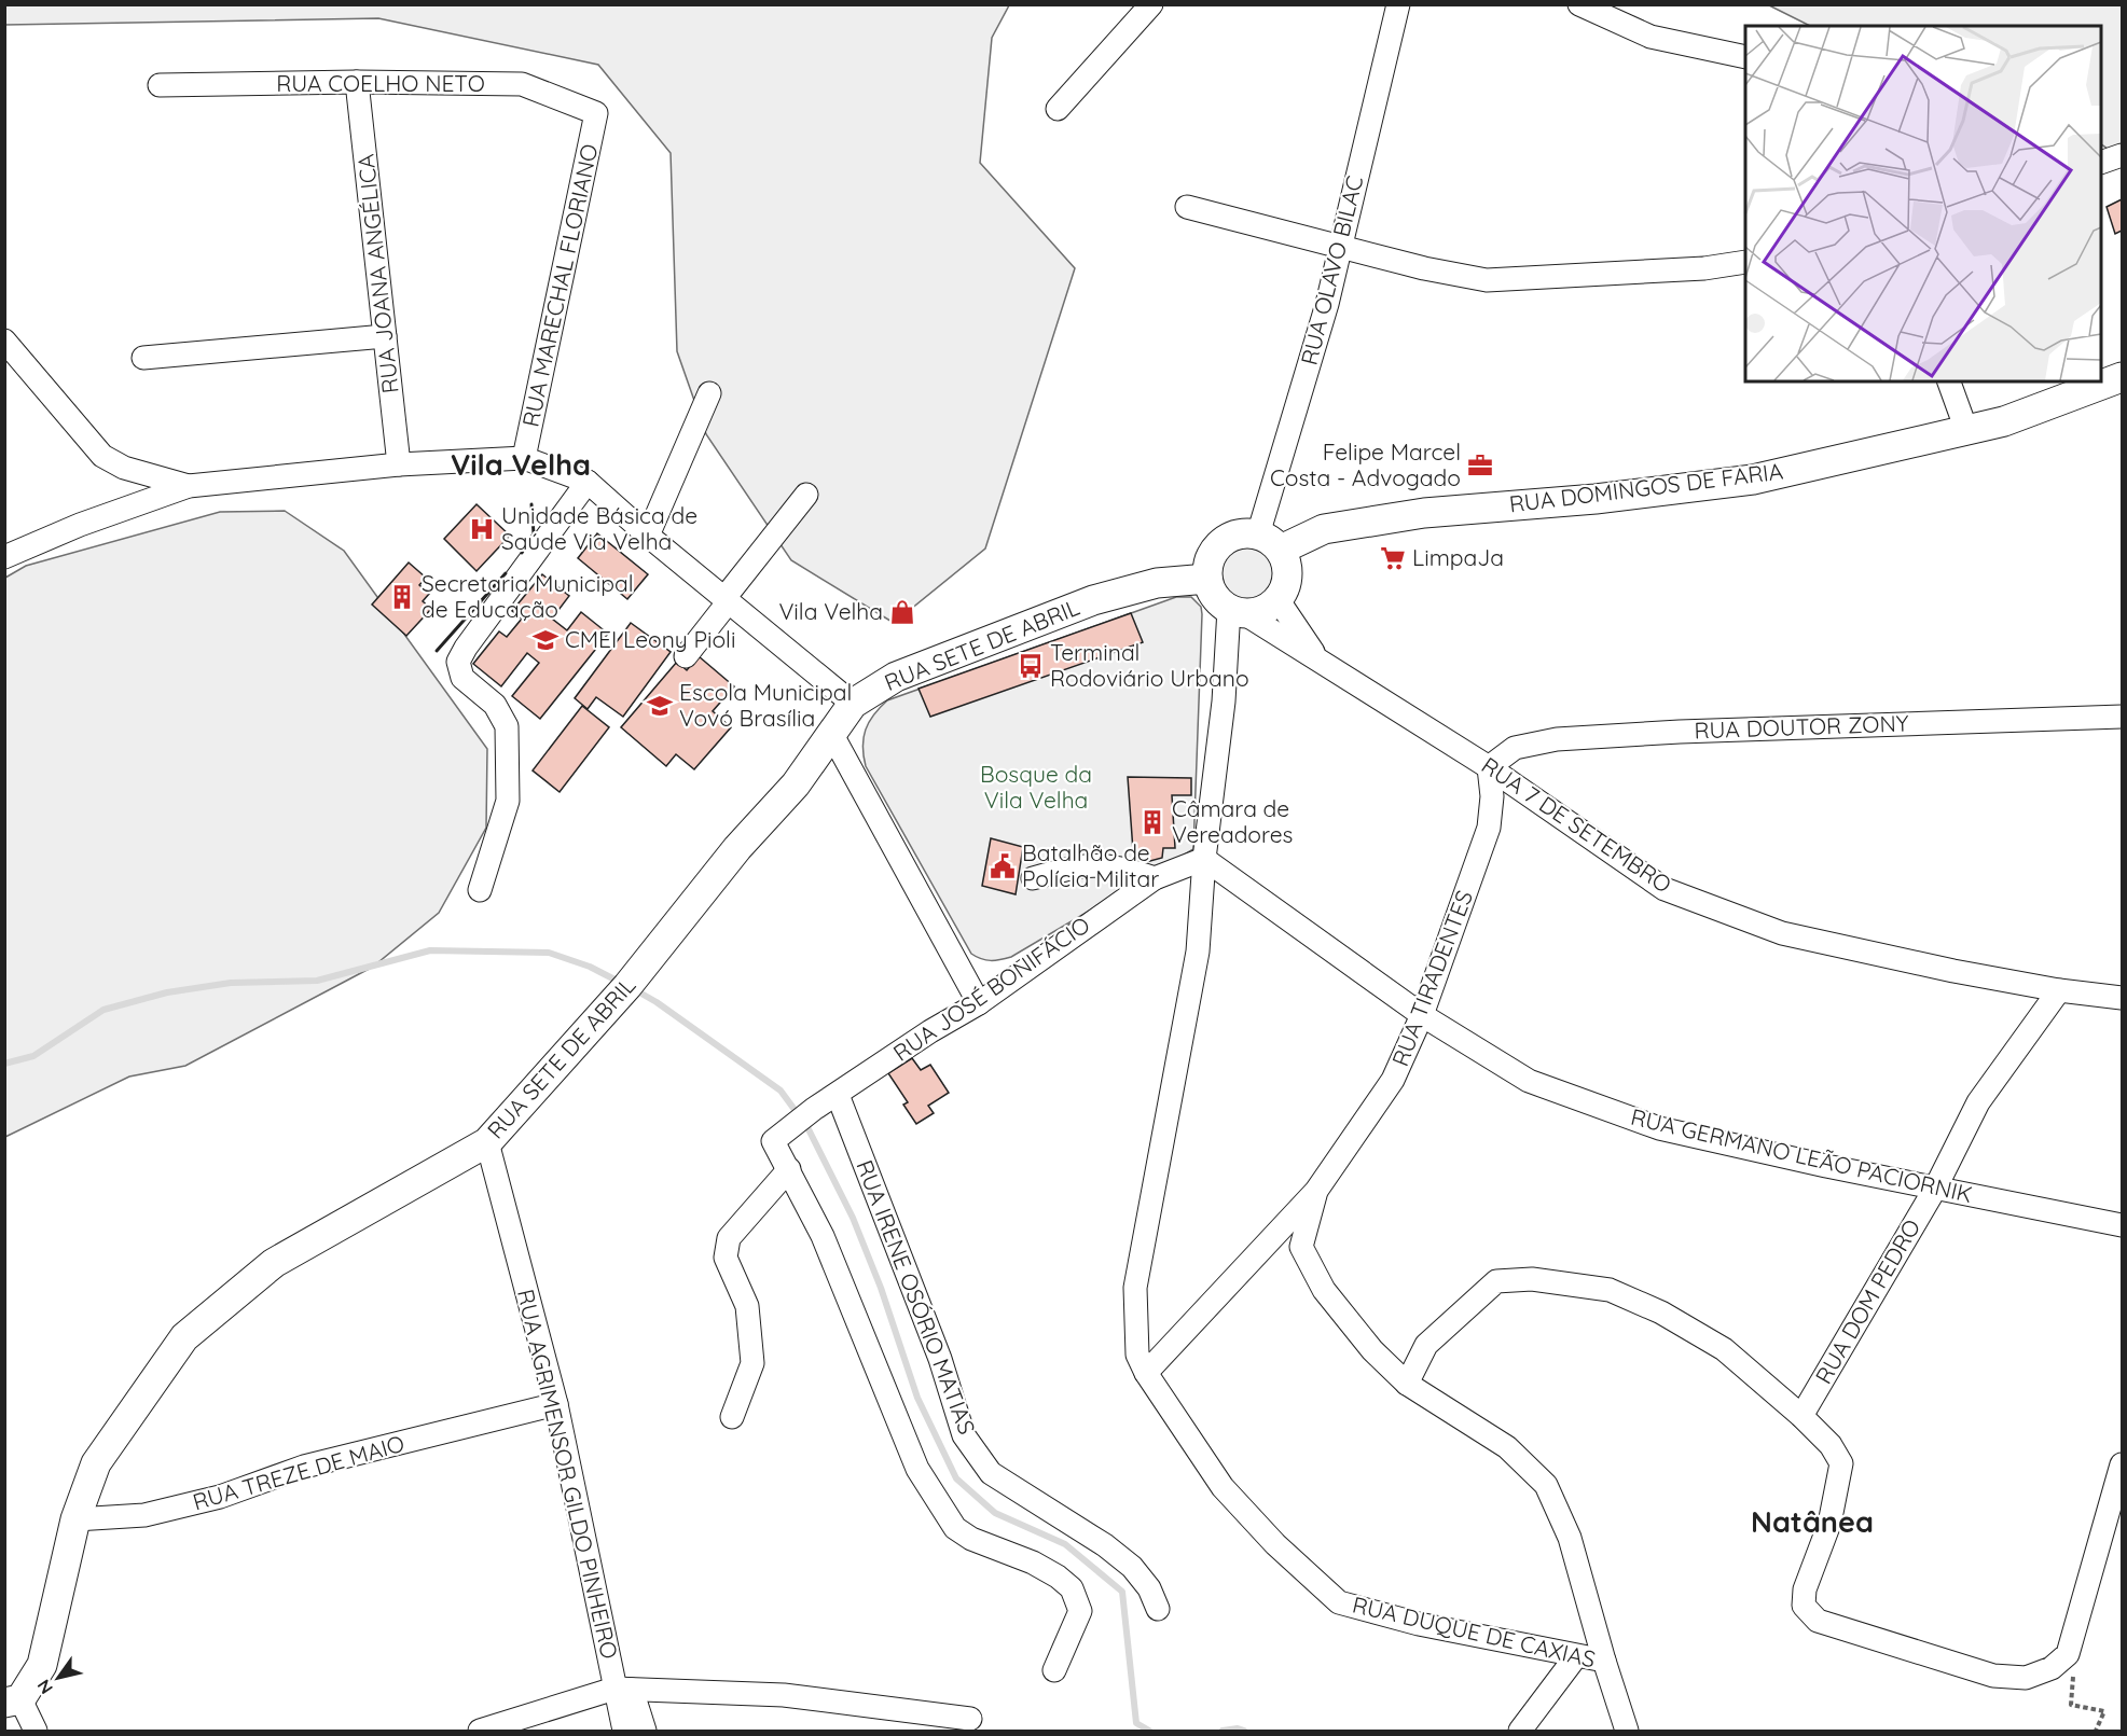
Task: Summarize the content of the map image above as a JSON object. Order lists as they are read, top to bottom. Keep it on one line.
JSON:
{"streets":{"main road":["RUA DOMINGOS DE FARIA","RUA SETE DE ABRIL"],"street":["RUA COELHO NETO","RUA OLAVO BILAC","RUA JOANA ANGÉLICA","RUA MARECHAL FLORIANO","RUA DOUTOR ZONY","RUA 7 DE SETEMBRO","RUA TIRADENTES","RUA JOSÉ BONIFÁCIO","RUA GERMANO LEÃO PACIORNIK","RUA IRENE OSÓRIO MATIAS","RUA DOM PEDRO","RUA TREZE DE MAIO","RUA AGRIMENSOR GILDO PINHEIRO","RUA DUQUE DE CAXIAS"]},"crossings":[["RUA COELHO NETO","RUA JOANA ANGÉLICA"],["RUA COELHO NETO","RUA MARECHAL FLORIANO"],["RUA OLAVO BILAC","RUA DOMINGOS DE FARIA"],["RUA OLAVO BILAC","RUA SETE DE ABRIL"],["RUA OLAVO BILAC","RUA 7 DE SETEMBRO"],["RUA OLAVO BILAC","RUA DUQUE DE CAXIAS"],["RUA DOMINGOS DE FARIA","RUA SETE DE ABRIL"],["RUA DOMINGOS DE FARIA","RUA 7 DE SETEMBRO"],["RUA DOMINGOS DE FARIA","RUA DUQUE DE CAXIAS"],["RUA SETE DE ABRIL","RUA 7 DE SETEMBRO"],["RUA SETE DE ABRIL","RUA TREZE DE MAIO"],["RUA SETE DE ABRIL","RUA AGRIMENSOR GILDO PINHEIRO"],["RUA SETE DE ABRIL","RUA DUQUE DE CAXIAS"],["RUA DOUTOR ZONY","RUA 7 DE SETEMBRO"],["RUA DOUTOR ZONY","RUA TIRADENTES"],["RUA 7 DE SETEMBRO","RUA TIRADENTES"],["RUA 7 DE SETEMBRO","RUA DOM PEDRO"],["RUA 7 DE SETEMBRO","RUA DUQUE DE CAXIAS"],["RUA TIRADENTES","RUA GERMANO LEÃO PACIORNIK"],["RUA TIRADENTES","RUA DUQUE DE CAXIAS"],["RUA JOSÉ BONIFÁCIO","RUA GERMANO LEÃO PACIORNIK"],["RUA JOSÉ BONIFÁCIO","RUA IRENE OSÓRIO MATIAS"],["RUA JOSÉ BONIFÁCIO","RUA DUQUE DE CAXIAS"],["RUA GERMANO LEÃO PACIORNIK","RUA DOM PEDRO"],["RUA GERMANO LEÃO PACIORNIK","RUA DUQUE DE CAXIAS"],["RUA TREZE DE MAIO","RUA AGRIMENSOR GILDO PINHEIRO"]],"districts":["Vila Velha","Natânea"],"parks":["Bosque da Vila Velha"],"places":{"office":["Felipe Marcel Costa - Advogado"],"hospital":["Unidade Básica de Saúde Via Velha"],"supermarket":["LimpaJa"],"building":["Secretaria Municipal de Educação","Câmara de Vereadores"],"shop":["Vila Velha"],"school or university":["CMEI Leony Pioli","Escola Municipal Vovó Brasília"],"bus stop":["Terminal Rodoviário Urbano"],"public building":["Batalhão de Polícia Militar"]},"north":"bottom left"}
